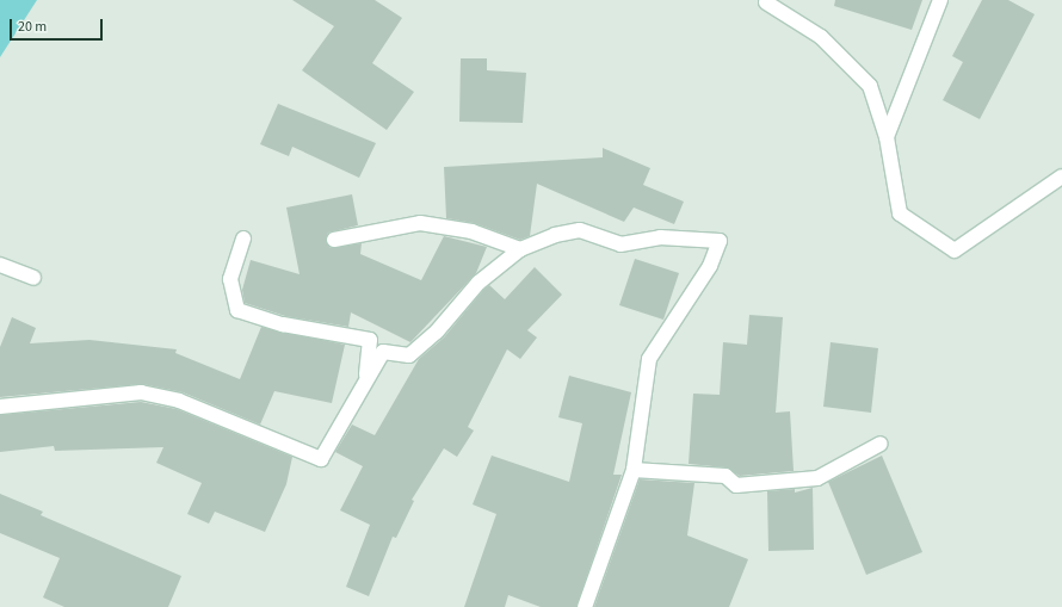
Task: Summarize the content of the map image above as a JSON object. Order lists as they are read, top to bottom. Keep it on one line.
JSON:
{"scale_bar":"20 m"}
